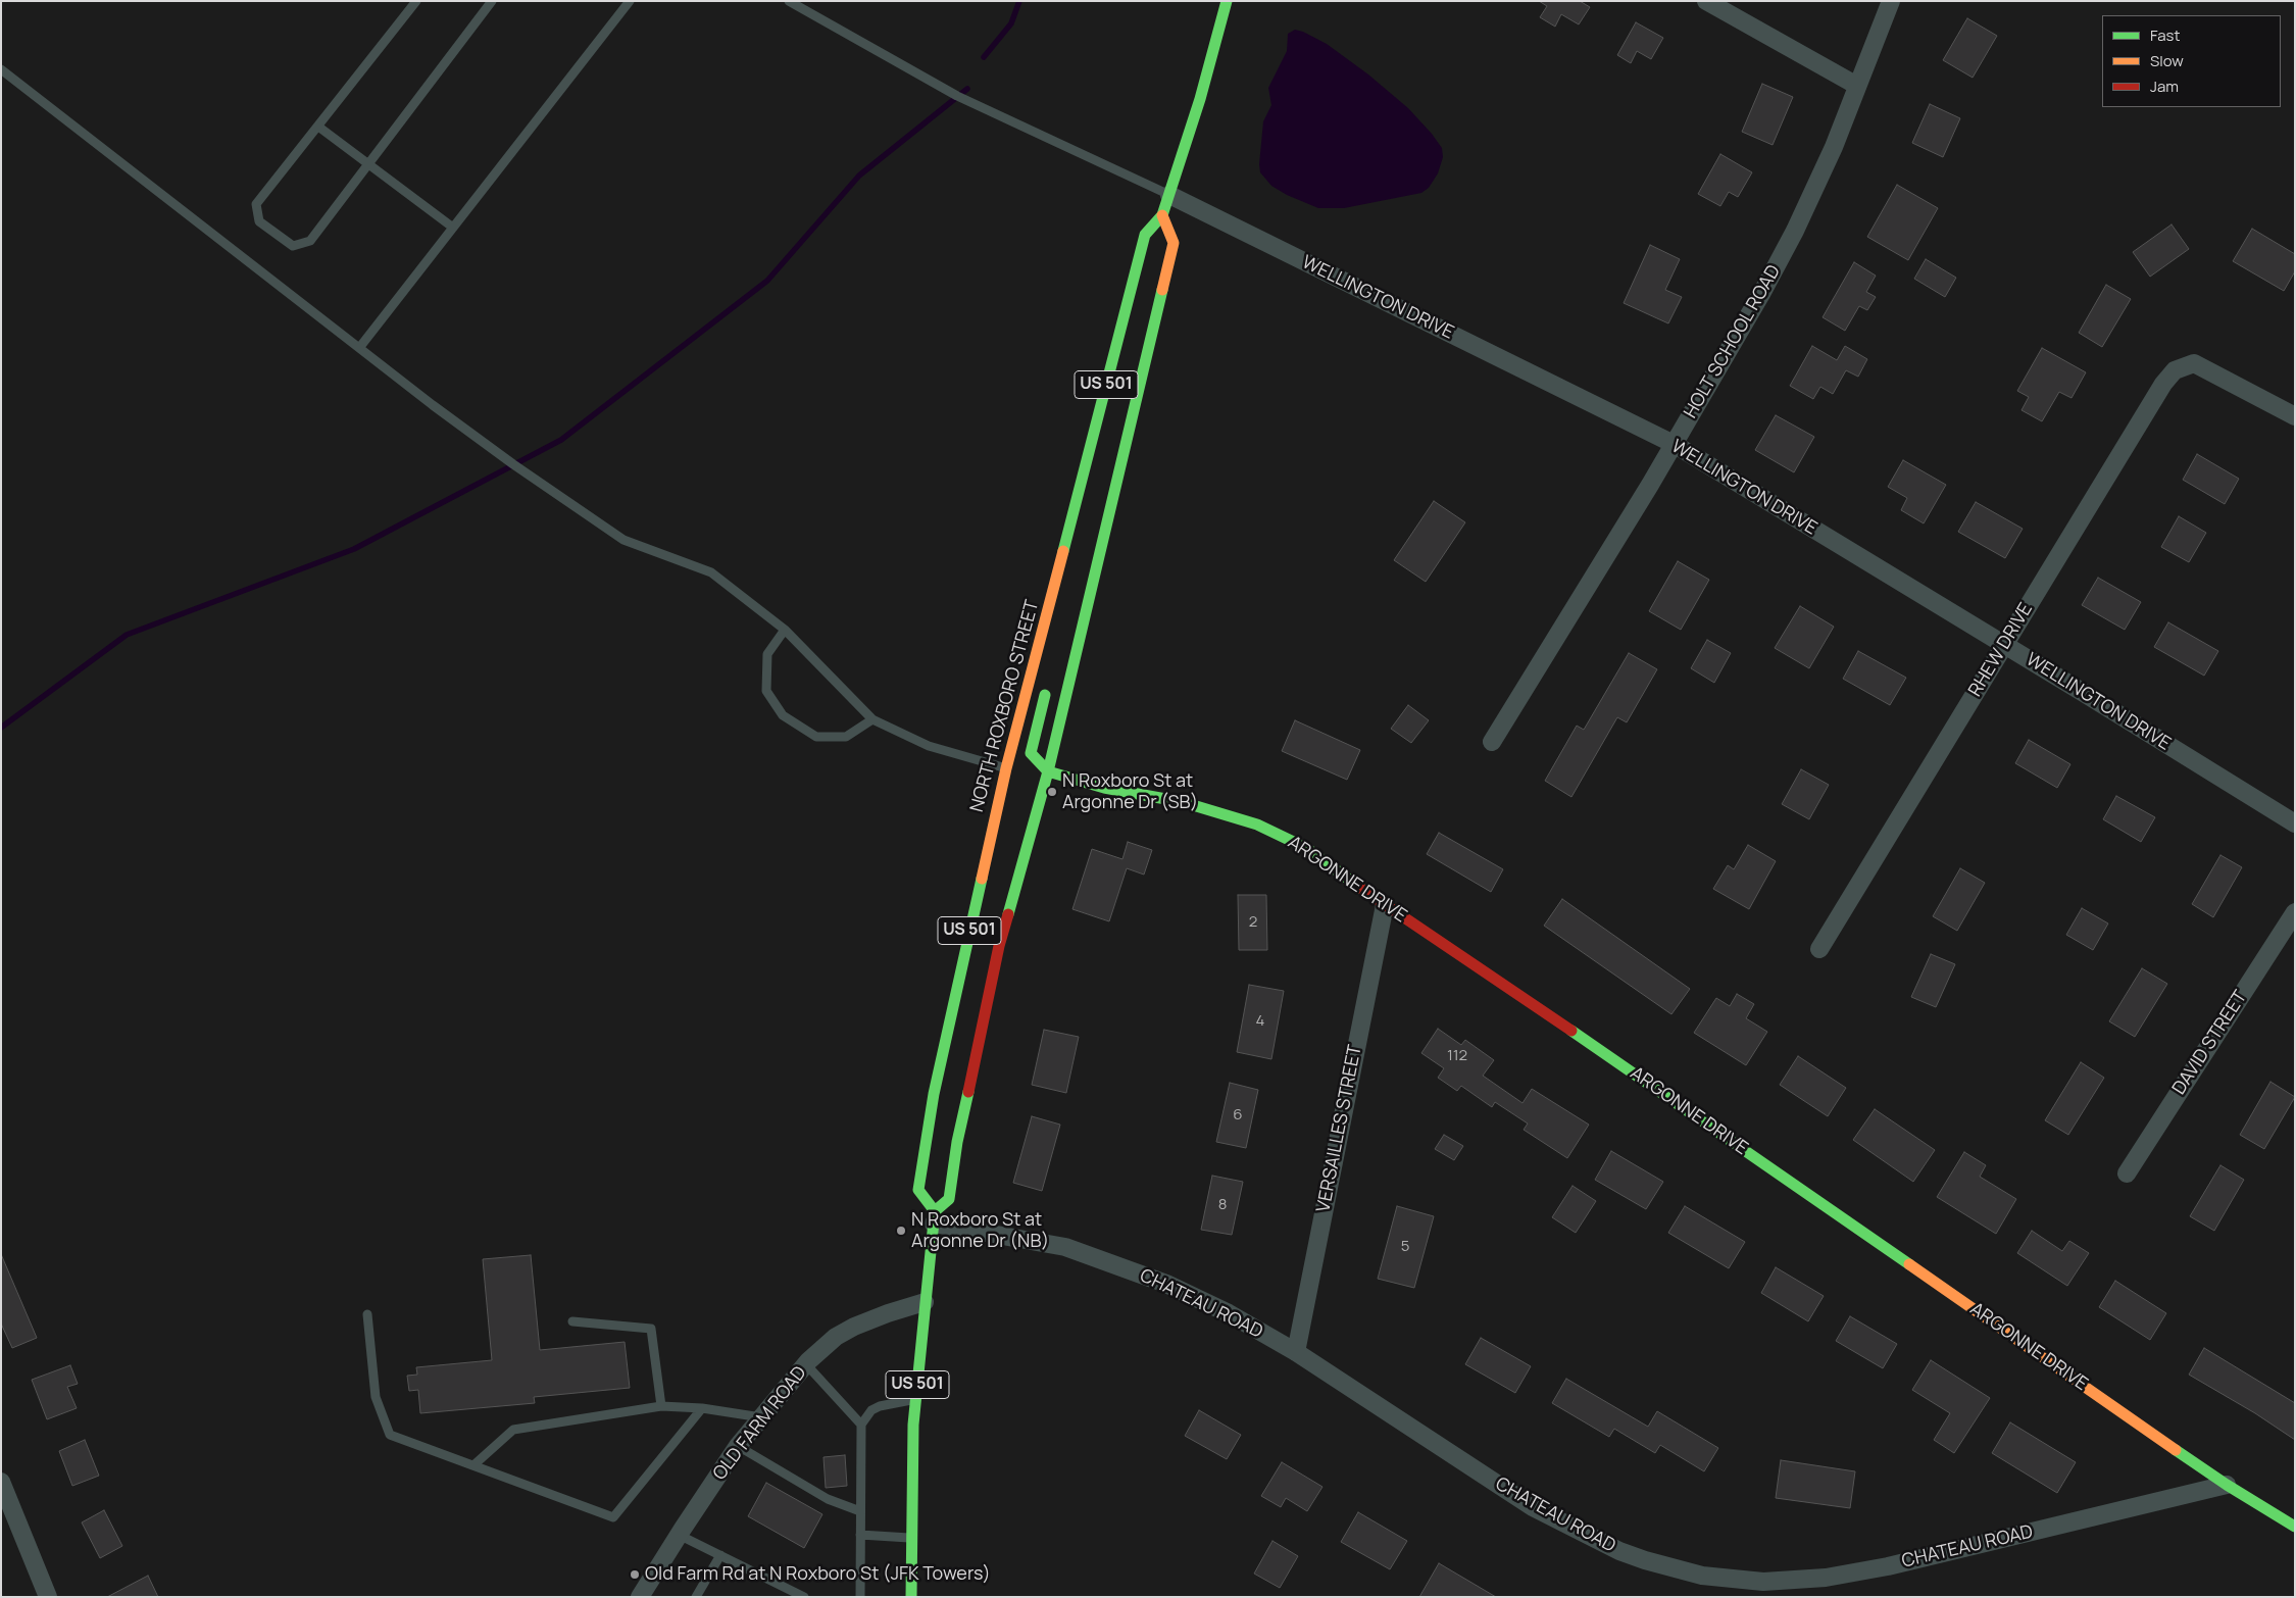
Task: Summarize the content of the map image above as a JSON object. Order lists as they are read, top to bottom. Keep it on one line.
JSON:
{"streets":{"main road":["US 501","NORTH ROXBORO STREET","ARGONNE DRIVE"],"street":["WELLINGTON DRIVE","HOLT SCHOOL ROAD","RHEW DRIVE","DAVID STREET","VERSAILLES STREET","CHATEAU ROAD","OLD FARM ROAD"]},"crossings":[["WELLINGTON DRIVE","HOLT SCHOOL ROAD"],["WELLINGTON DRIVE","RHEW DRIVE"],["WELLINGTON DRIVE","NORTH ROXBORO STREET"],["US 501","NORTH ROXBORO STREET"],["US 501","ARGONNE DRIVE"],["US 501","CHATEAU ROAD"],["US 501","OLD FARM ROAD"],["NORTH ROXBORO STREET","CHATEAU ROAD"],["ARGONNE DRIVE","VERSAILLES STREET"],["ARGONNE DRIVE","CHATEAU ROAD"],["VERSAILLES STREET","CHATEAU ROAD"]],"places":["N Roxboro St at Argonne Dr (SB)","N Roxboro St at Argonne Dr (NB)","Old Farm Rd at N Roxboro St (JFK Towers)"],"house_numbers":["2","4","112","6","8","5"],"legend":["Fast","Slow","Jam"]}
